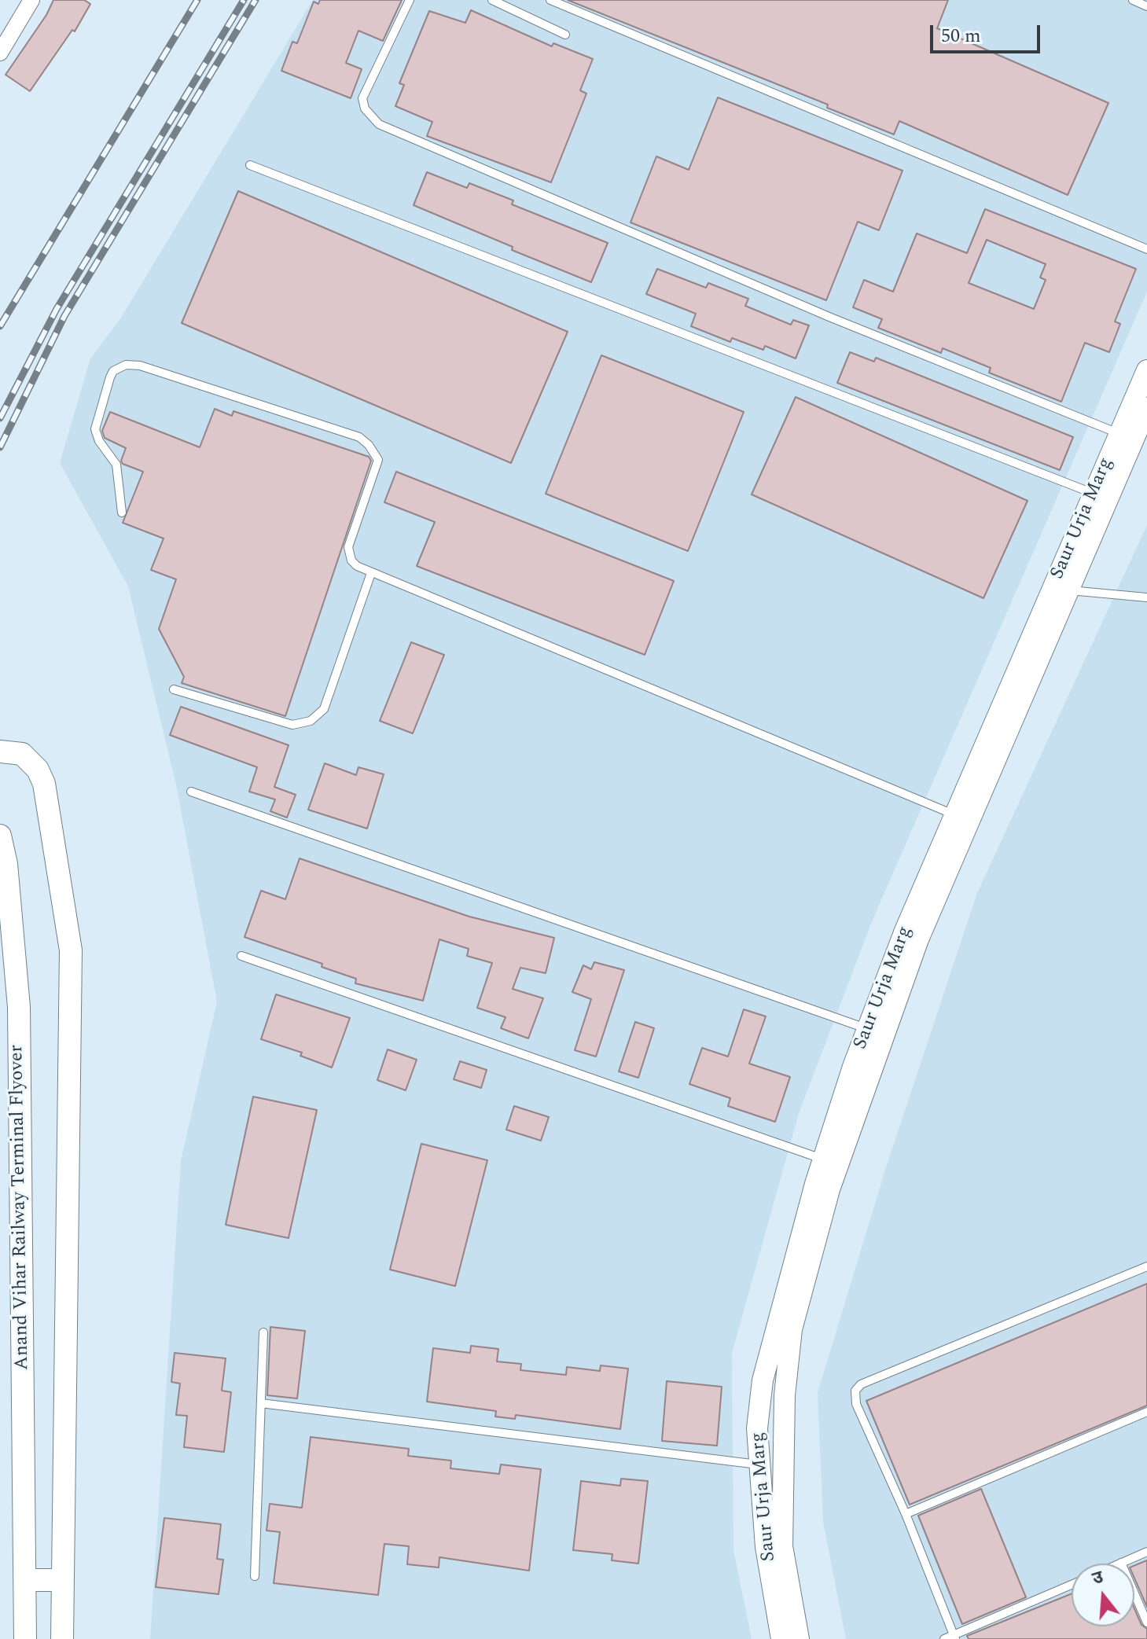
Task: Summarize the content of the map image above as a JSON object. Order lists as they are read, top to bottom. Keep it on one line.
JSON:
{"streets":{"main road":["Anand Vihar Railway Terminal Flyover"],"street":["Saur Urja Marg"]},"scale_bar":"50 m","north":"top"}
